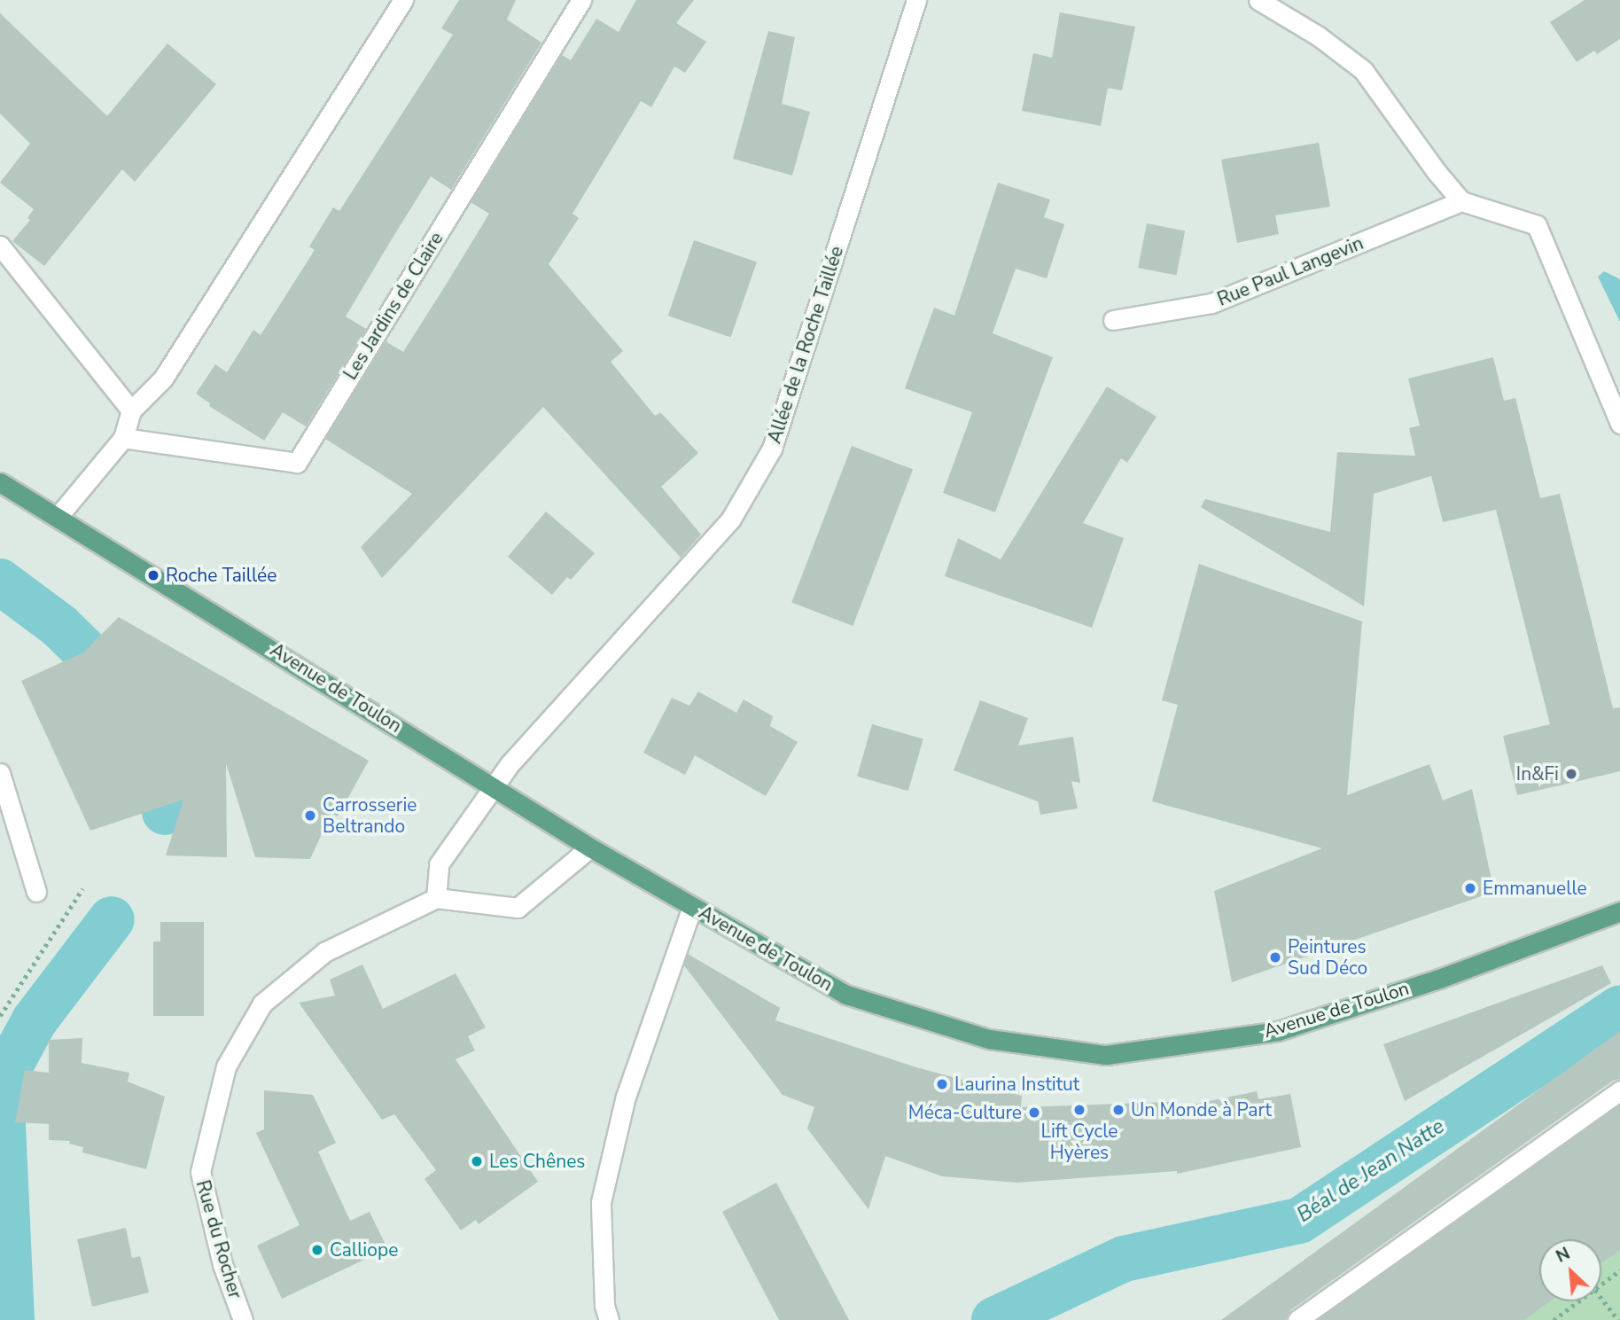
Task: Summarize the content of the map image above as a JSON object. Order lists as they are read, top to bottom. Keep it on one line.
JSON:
{"streets":{"main road":["Avenue de Toulon"],"street":["Rue Paul Langevin","Les Jardins de Claire","Allée de la Roche Taillée","Rue du Rocher"]},"crossings":[["Allée de la Roche Taillée","Avenue de Toulon"],["Allée de la Roche Taillée","Rue du Rocher"]],"water":["Béal de Jean Natte"],"places":["Roche Taillée","In&Fi","Carrosserie Beltrando","Emmanuelle","Peintures Sud Déco","Laurina Institut","Lift Cycle Hyères","Un Monde à Part","Méca-Culture","Les Chênes","Calliope"],"north":"top left"}
